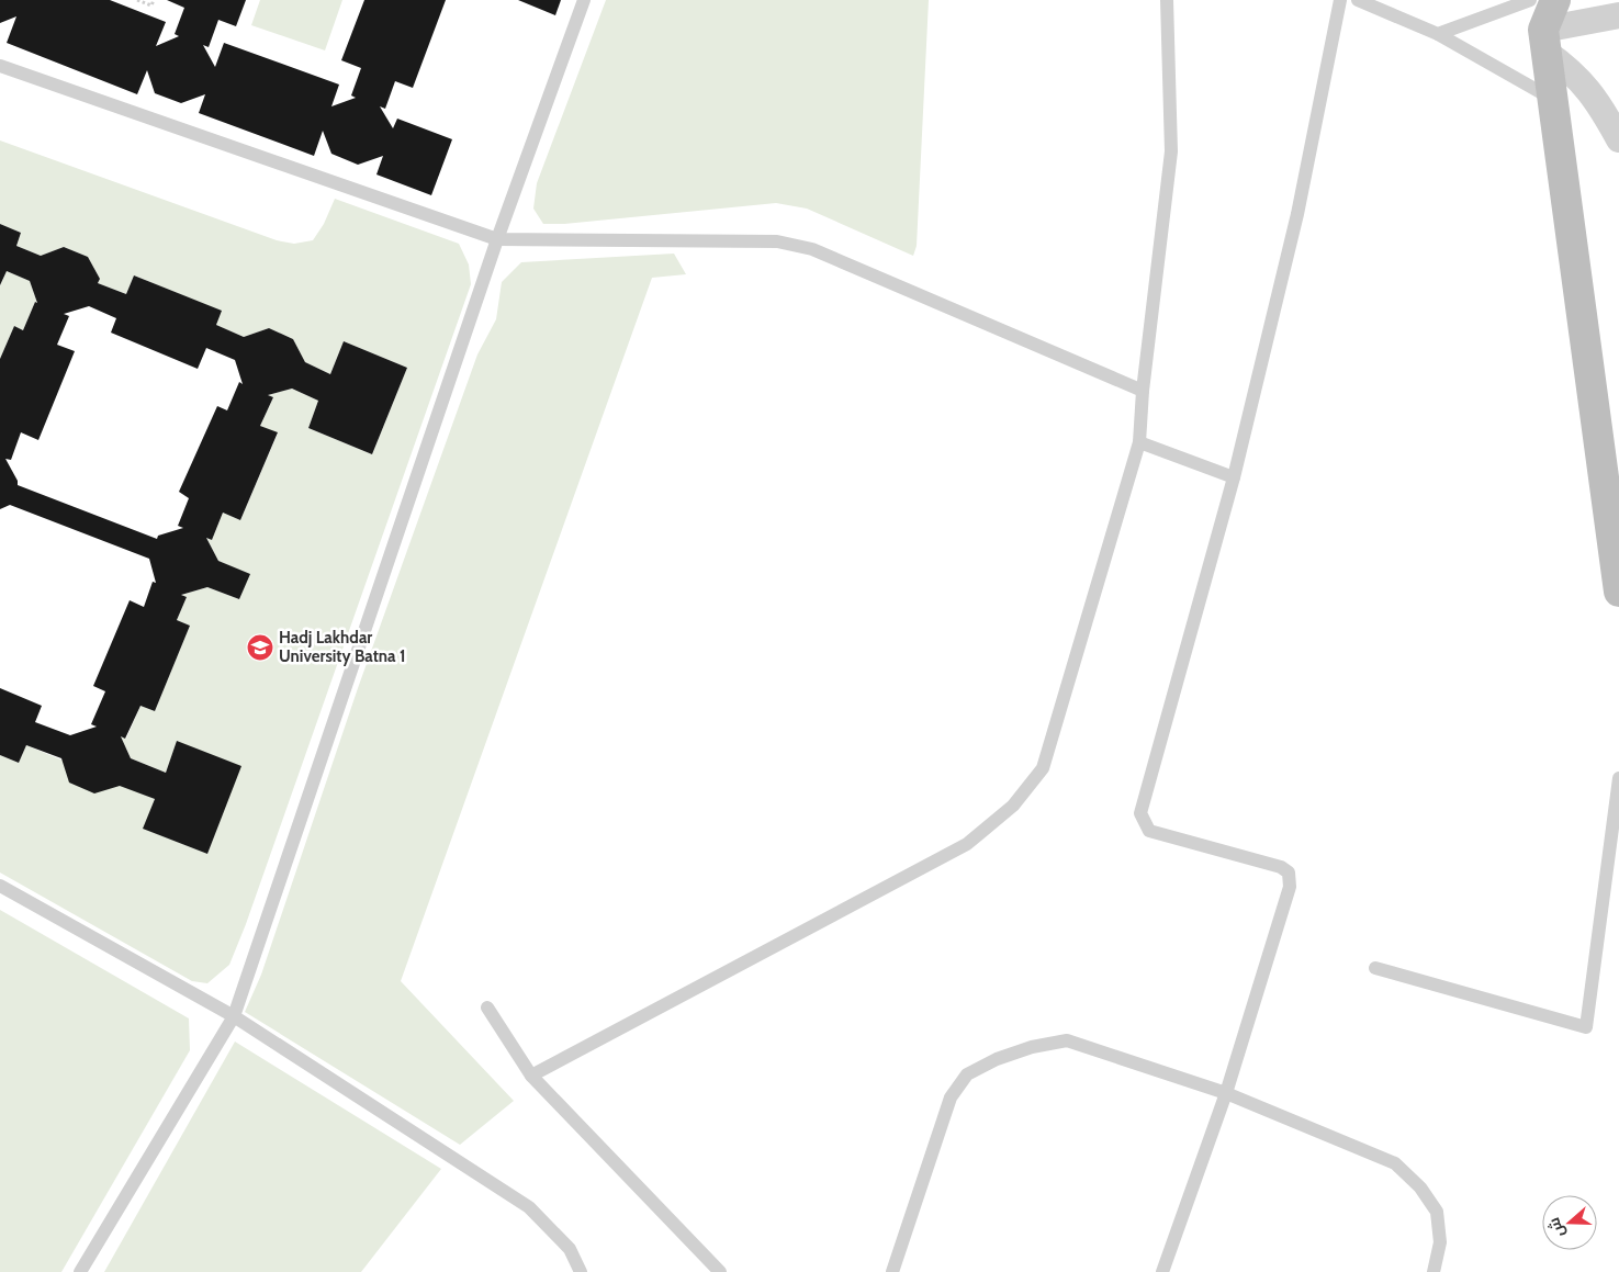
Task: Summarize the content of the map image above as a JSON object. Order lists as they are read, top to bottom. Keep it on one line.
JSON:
{"places":{"school or university":["Hadj Lakhdar University Batna 1"]},"north":"left"}
